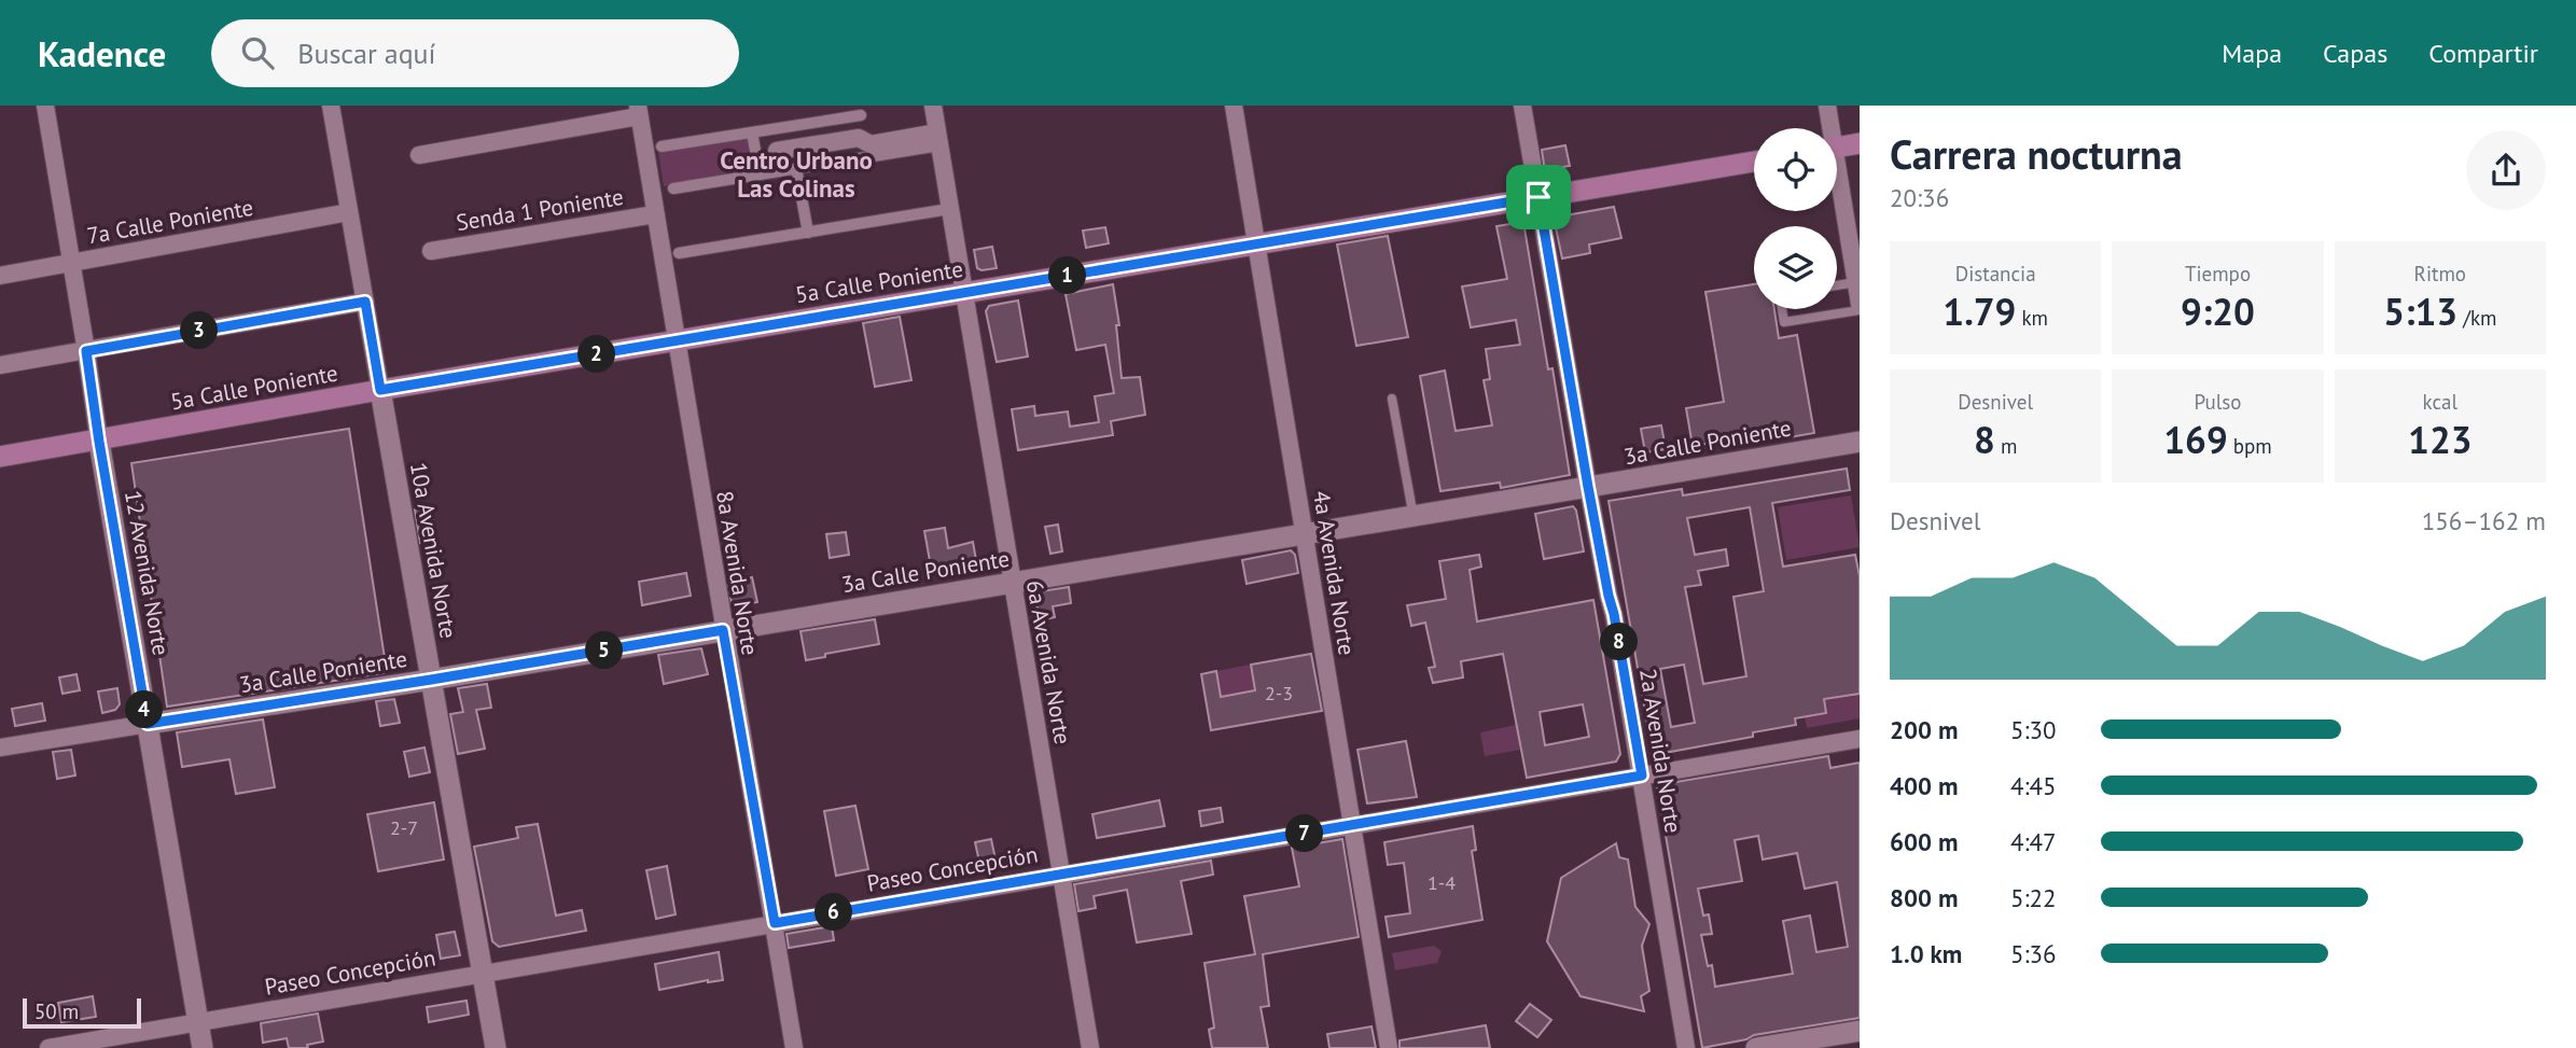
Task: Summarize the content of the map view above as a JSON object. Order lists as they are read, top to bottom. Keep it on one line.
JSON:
{"streets":{"main road":["5a Calle Poniente"],"street":["Senda 1 Poniente","7a Calle Poniente","3a Calle Poniente","10a Avenida Norte","12 Avenida Norte","8a Avenida Norte","4a Avenida Norte","6a Avenida Norte","2a Avenida Norte","Paseo Concepción"]},"crossings":[["Senda 1 Poniente","8a Avenida Norte"],["7a Calle Poniente","10a Avenida Norte"],["7a Calle Poniente","12 Avenida Norte"],["5a Calle Poniente","10a Avenida Norte"],["5a Calle Poniente","12 Avenida Norte"],["5a Calle Poniente","8a Avenida Norte"],["5a Calle Poniente","4a Avenida Norte"],["5a Calle Poniente","6a Avenida Norte"],["5a Calle Poniente","2a Avenida Norte"],["3a Calle Poniente","10a Avenida Norte"],["3a Calle Poniente","12 Avenida Norte"],["3a Calle Poniente","8a Avenida Norte"],["3a Calle Poniente","4a Avenida Norte"],["3a Calle Poniente","6a Avenida Norte"],["3a Calle Poniente","2a Avenida Norte"],["10a Avenida Norte","Paseo Concepción"],["12 Avenida Norte","Paseo Concepción"],["8a Avenida Norte","Paseo Concepción"],["4a Avenida Norte","Paseo Concepción"],["6a Avenida Norte","Paseo Concepción"],["2a Avenida Norte","Paseo Concepción"]],"districts":["Centro Urbano Las Colinas"],"house_numbers":["2-3","2-7","1-4"],"scale_bar":"50 m","page":{"header":"Kadence","search":"Buscar aquí","nav":["Mapa","Capas","Compartir"],"heading":["Carrera nocturna","20:36"],"stats":[["Distancia","1.79 km"],["Tiempo","9:20"],["Ritmo","5:13 /km"],["Desnivel","8 m"],["Pulso","169 bpm"],["kcal","123"]],"pins":["1","3","2","8","5","4","7","6"],"chart":["Desnivel","156–162 m"],"list":[{"name":"200 m","note":"5:30"},{"name":"400 m","note":"4:45"},{"name":"600 m","note":"4:47"},{"name":"800 m","note":"5:22"},{"name":"1.0 km","note":"5:36"}],"scale":"50 m"}}
